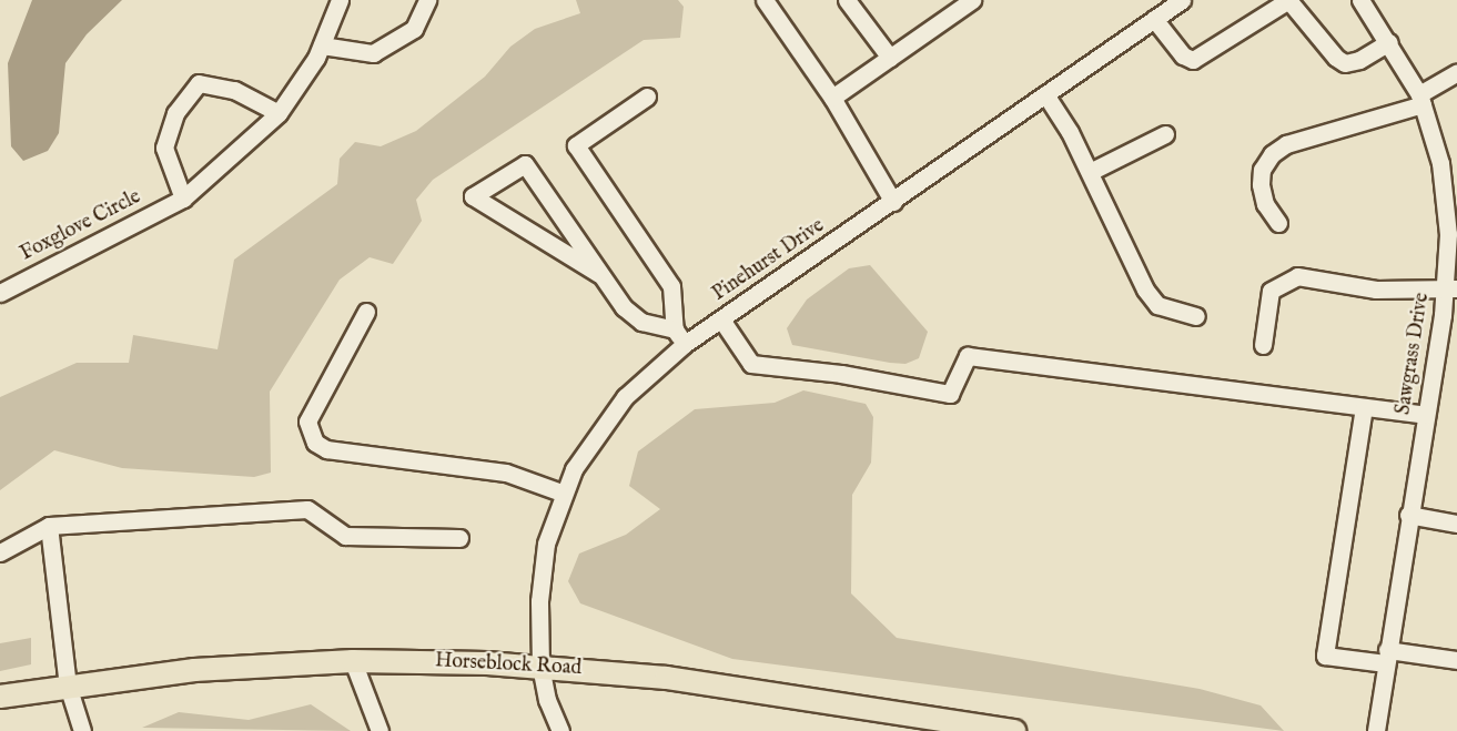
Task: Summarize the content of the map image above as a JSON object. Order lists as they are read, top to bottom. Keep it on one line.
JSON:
{"streets":{"main road":["Horseblock Road"],"street":["Foxglove Circle","Pinehurst Drive","Sawgrass Drive"]},"crossings":[["Pinehurst Drive","Horseblock Road"]]}
